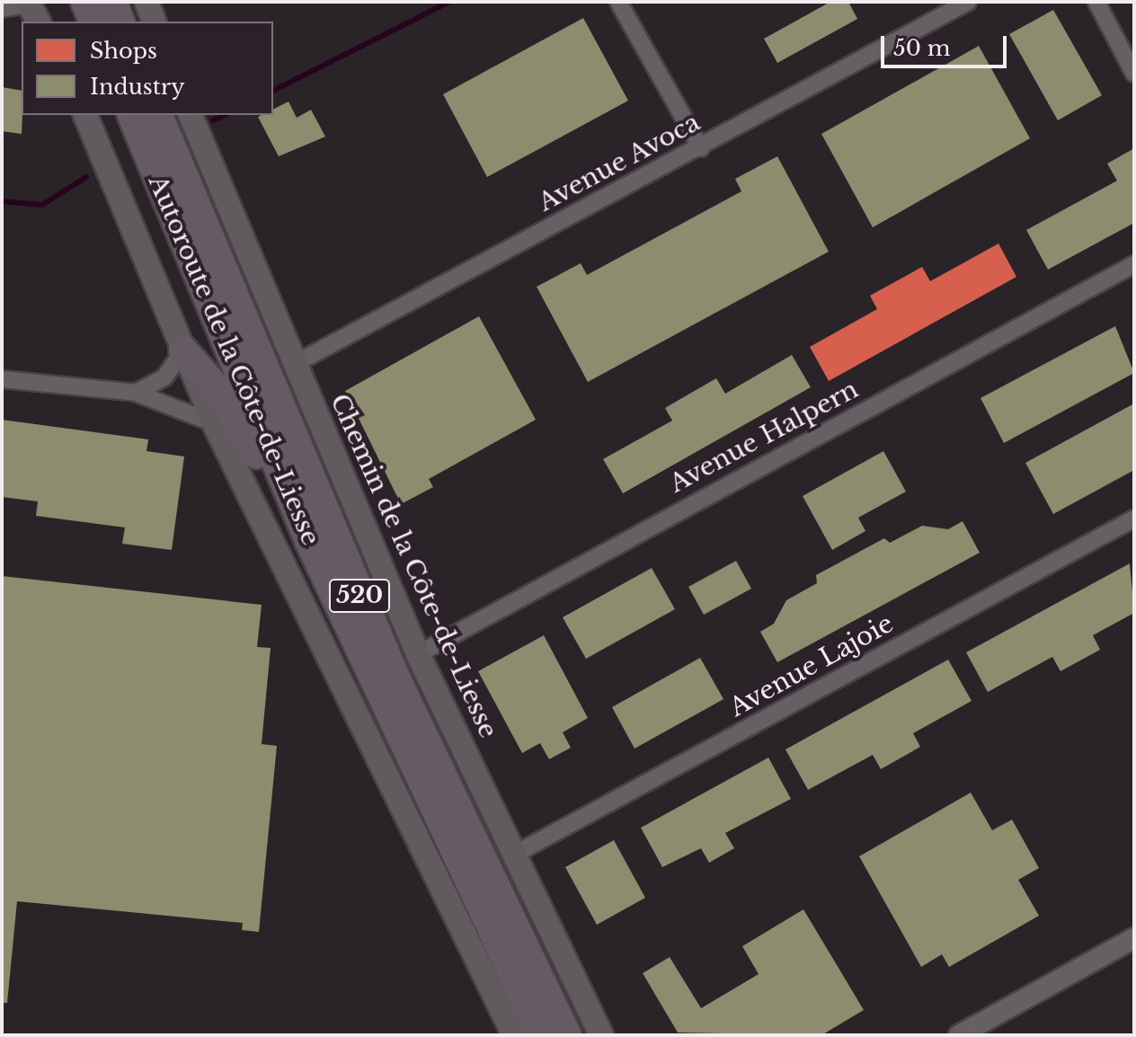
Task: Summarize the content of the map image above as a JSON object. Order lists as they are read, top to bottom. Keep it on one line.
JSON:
{"streets":{"highway":["Autoroute de la Côte-de-Liesse","520"],"main road":["Chemin de la Côte-de-Liesse"],"street":["Avenue Avoca","Avenue Halpern","Avenue Lajoie"]},"crossings":[["Avenue Avoca","Chemin de la Côte-de-Liesse"],["Avenue Halpern","Chemin de la Côte-de-Liesse"],["Chemin de la Côte-de-Liesse","Avenue Lajoie"]],"legend":["Shops","Industry"],"scale_bar":"50 m"}
